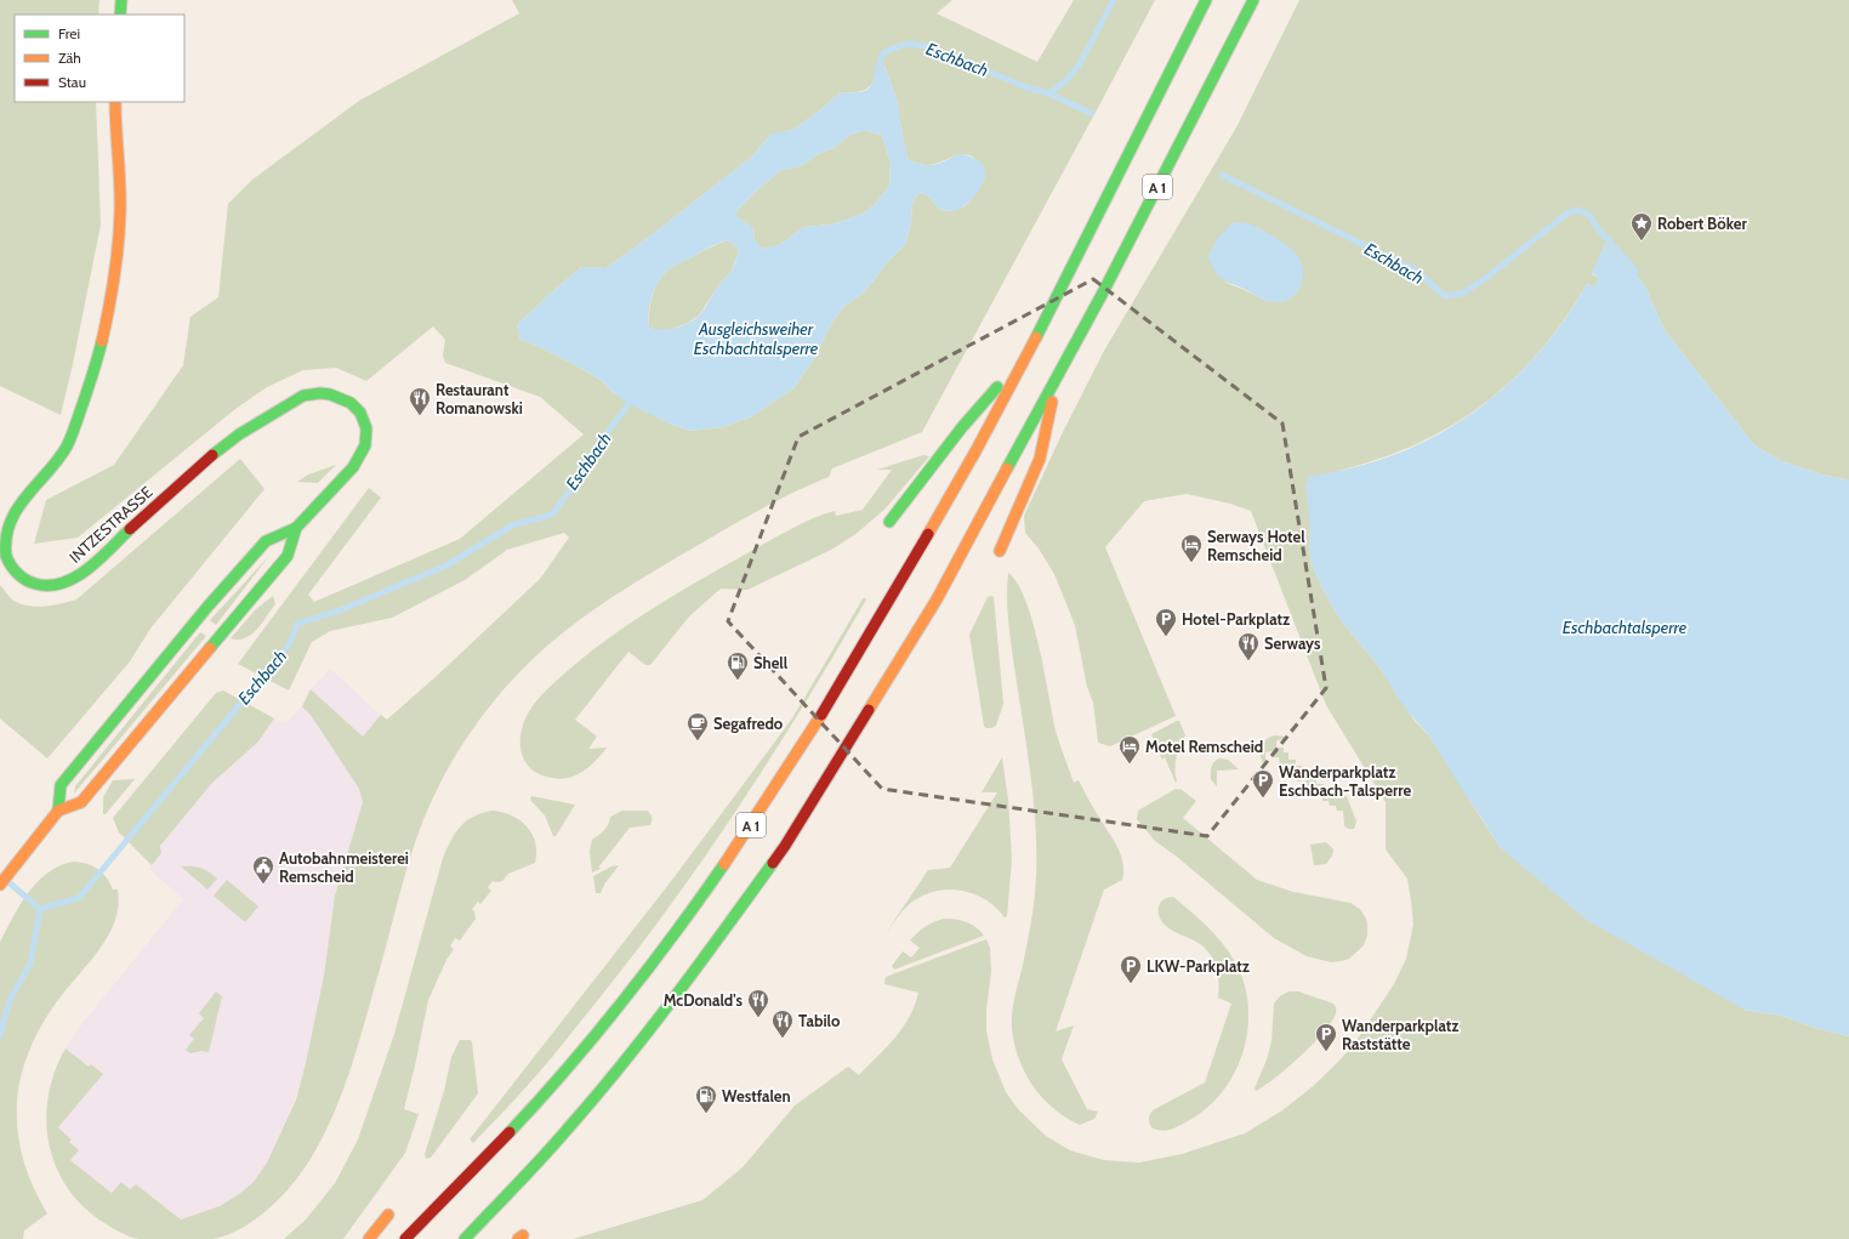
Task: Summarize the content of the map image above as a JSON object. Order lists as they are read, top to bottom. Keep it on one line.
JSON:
{"streets":{"main road":["A 1","INTZESTRASSE"]},"water":["Eschbach","Ausgleichsweiher Eschbachtalsperre","Eschbachtalsperre"],"places":{"place":["Robert Böker"],"restaurant":["Restaurant Romanowski","Serways","McDonald's","Tabilo"],"hotel":["Serways Hotel Remscheid","Motel Remscheid"],"parking":["Hotel-Parkplatz","Wanderparkplatz Eschbach-Talsperre","LKW-Parkplatz","Wanderparkplatz Raststätte"],"fuel station":["Shell","Westfalen"],"cafe":["Segafredo"],"public building":["Autobahnmeisterei Remscheid"]},"legend":["Frei","Zäh","Stau"]}
